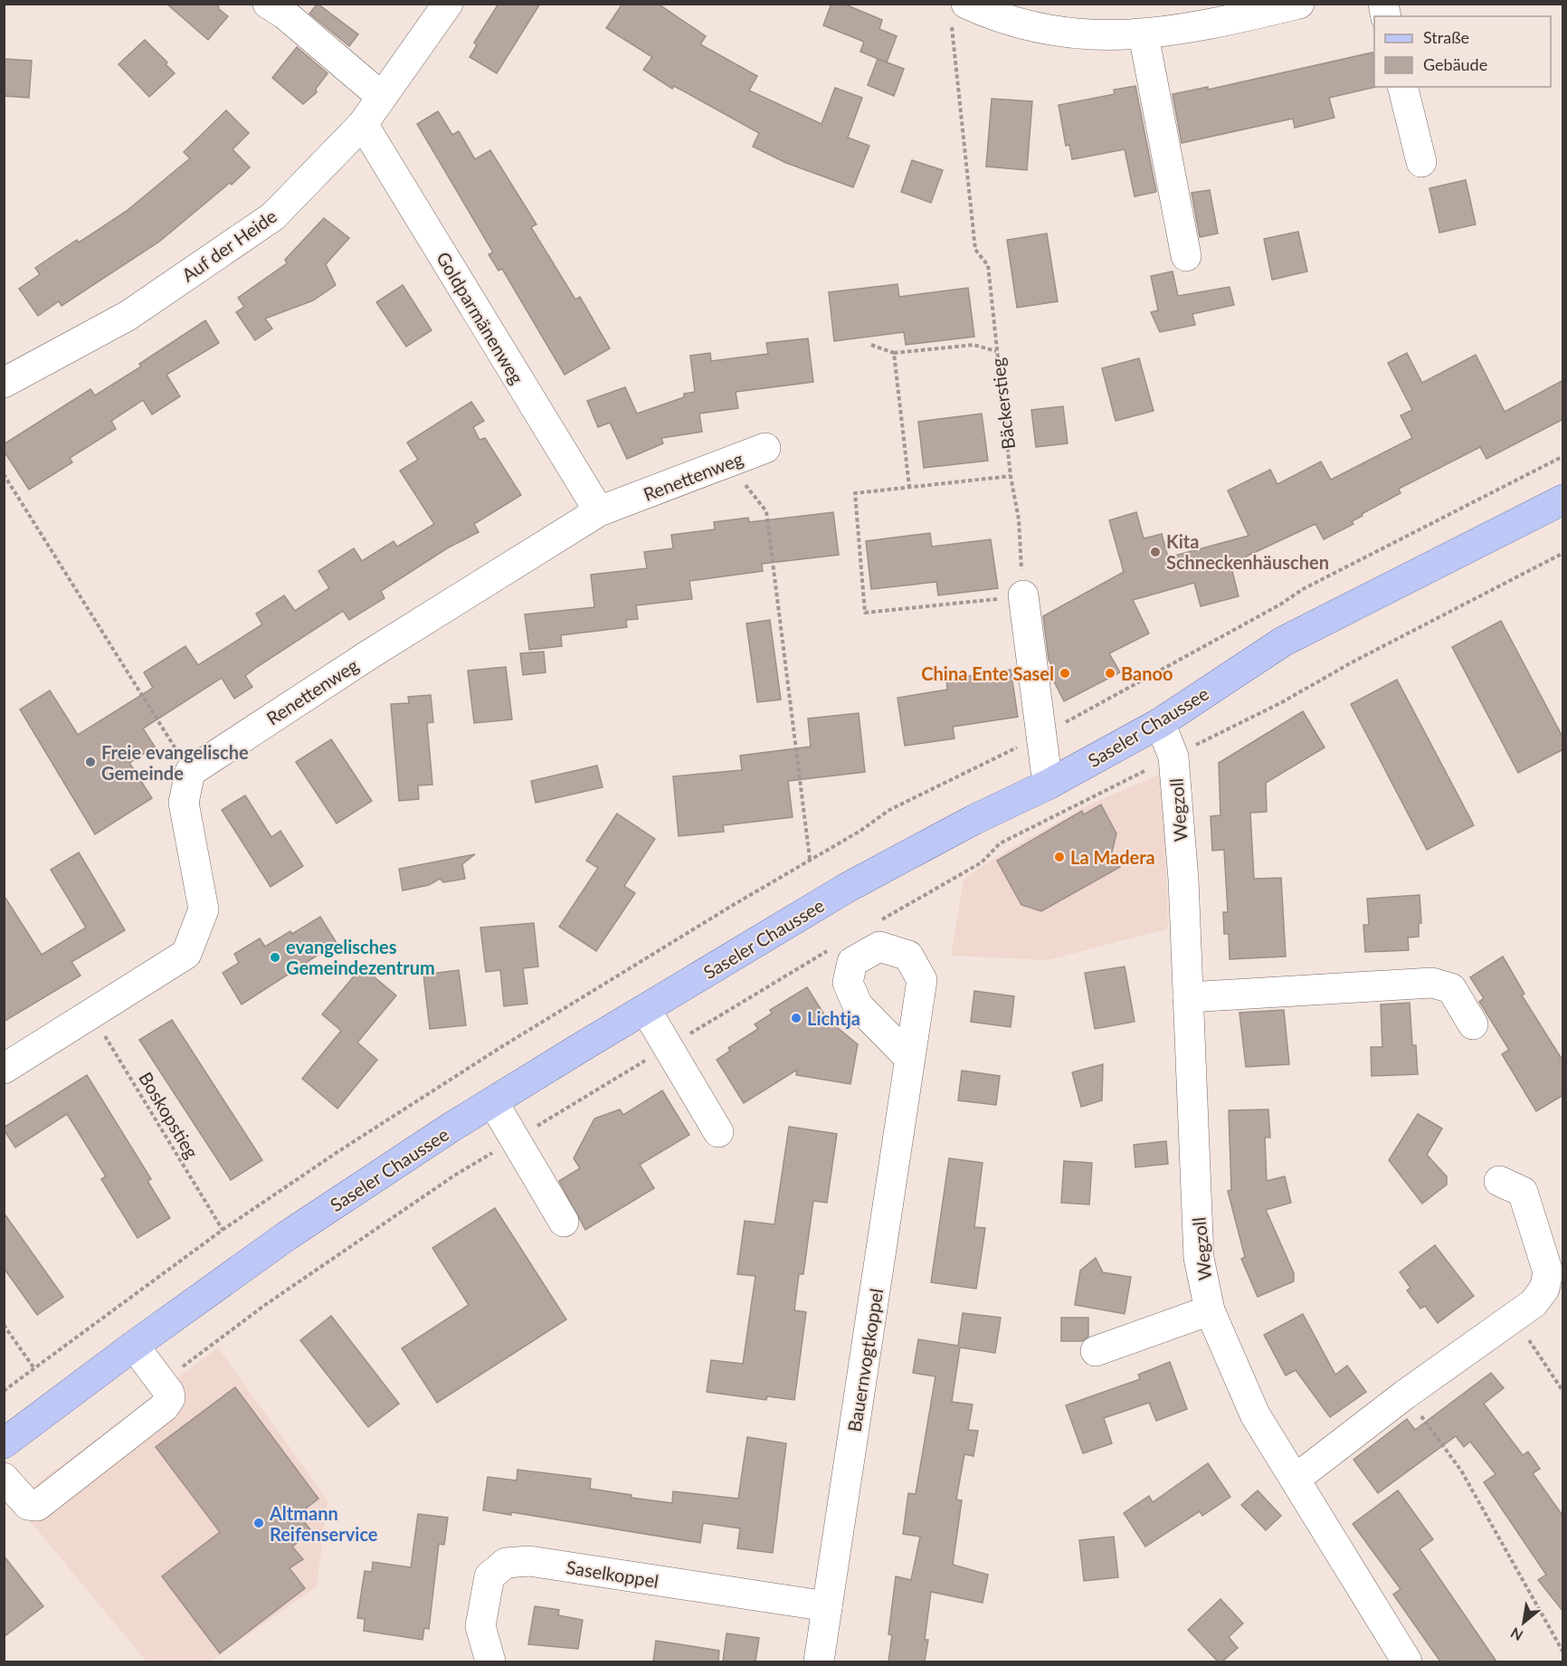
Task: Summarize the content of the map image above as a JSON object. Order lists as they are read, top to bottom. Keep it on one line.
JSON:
{"streets":{"main road":["Saseler Chaussee"],"street":["Auf der Heide","Goldparmänenweg","Renettenweg","Wegzoll","Bauernvogtkoppel","Saselkoppel"],"path":["Bäckerstieg","Boskopstieg"]},"crossings":[["Auf der Heide","Goldparmänenweg"],["Goldparmänenweg","Renettenweg"],["Saseler Chaussee","Wegzoll"],["Bauernvogtkoppel","Saselkoppel"]],"places":["Kita Schneckenhäuschen","China Ente Sasel","Banoo","Freie evangelische Gemeinde","La Madera","evangelisches Gemeindezentrum","Lichtja","Altmann Reifenservice"],"legend":["Straße","Gebäude"],"north":"bottom left"}
